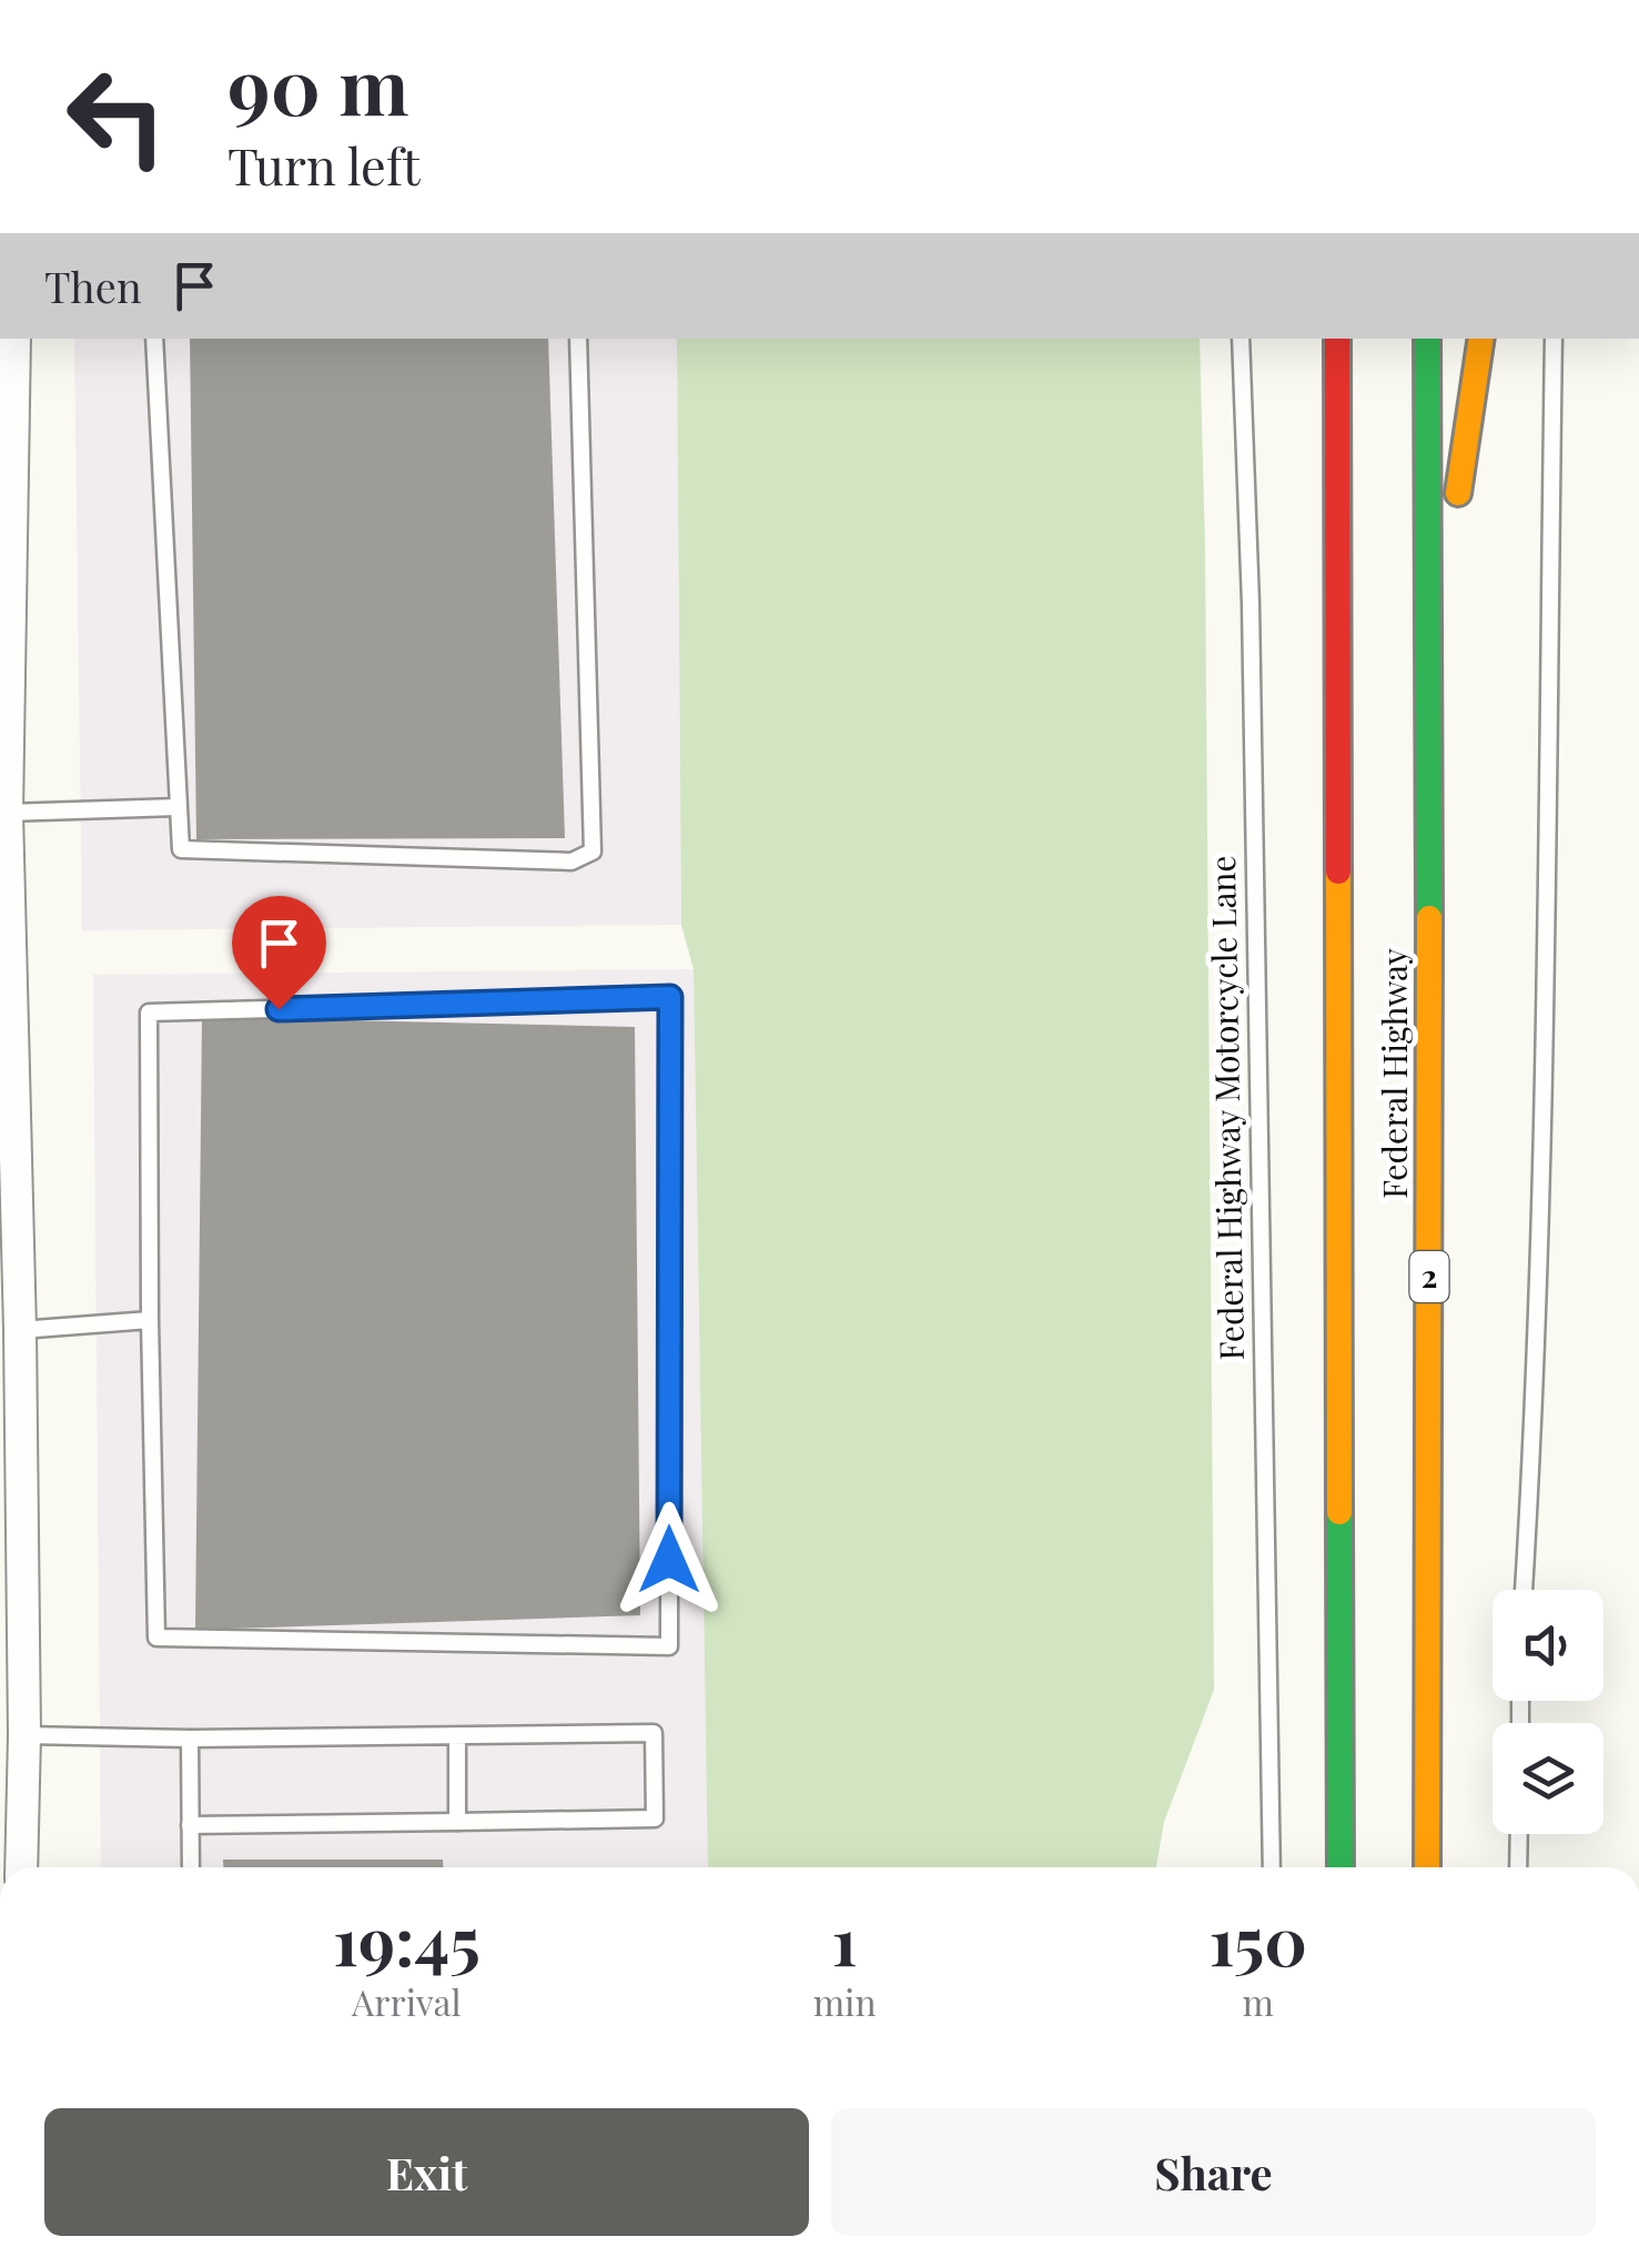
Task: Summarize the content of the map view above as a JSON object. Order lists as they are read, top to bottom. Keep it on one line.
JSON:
{"streets":{"highway":["Federal Highway","2"],"lane":["Federal Highway Motorcycle Lane"]},"page":{"turn":["90 m","Turn left"],"then":"Then","eta":["19:45","Arrival","1","min","150","m"],"buttons":["Exit","Share"]}}
